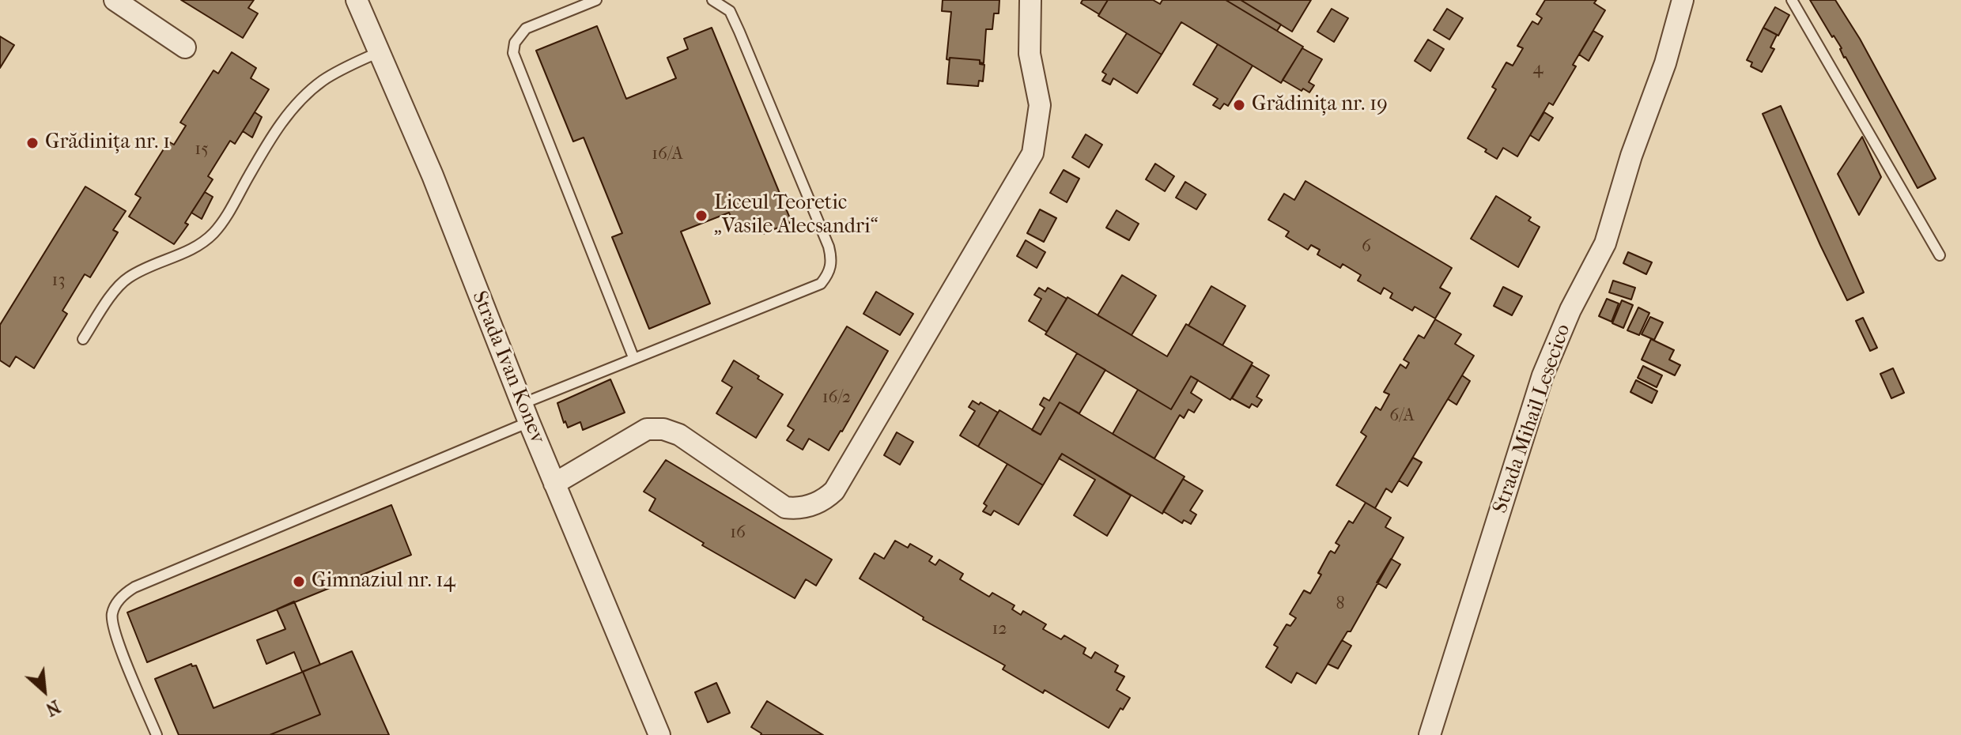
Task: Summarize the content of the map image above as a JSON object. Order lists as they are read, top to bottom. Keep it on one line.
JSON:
{"streets":{"street":["Strada Ivan Konev","Strada Mihail Lesecico"]},"places":["Grădinița nr. 19","Grădinița nr. 1","Liceul Teoretic „Vasile Alecsandri“","Gimnaziul nr. 14"],"house_numbers":["4","15","16/A","6","13","16/2","6/A","16","8","12"],"north":"bottom right"}
